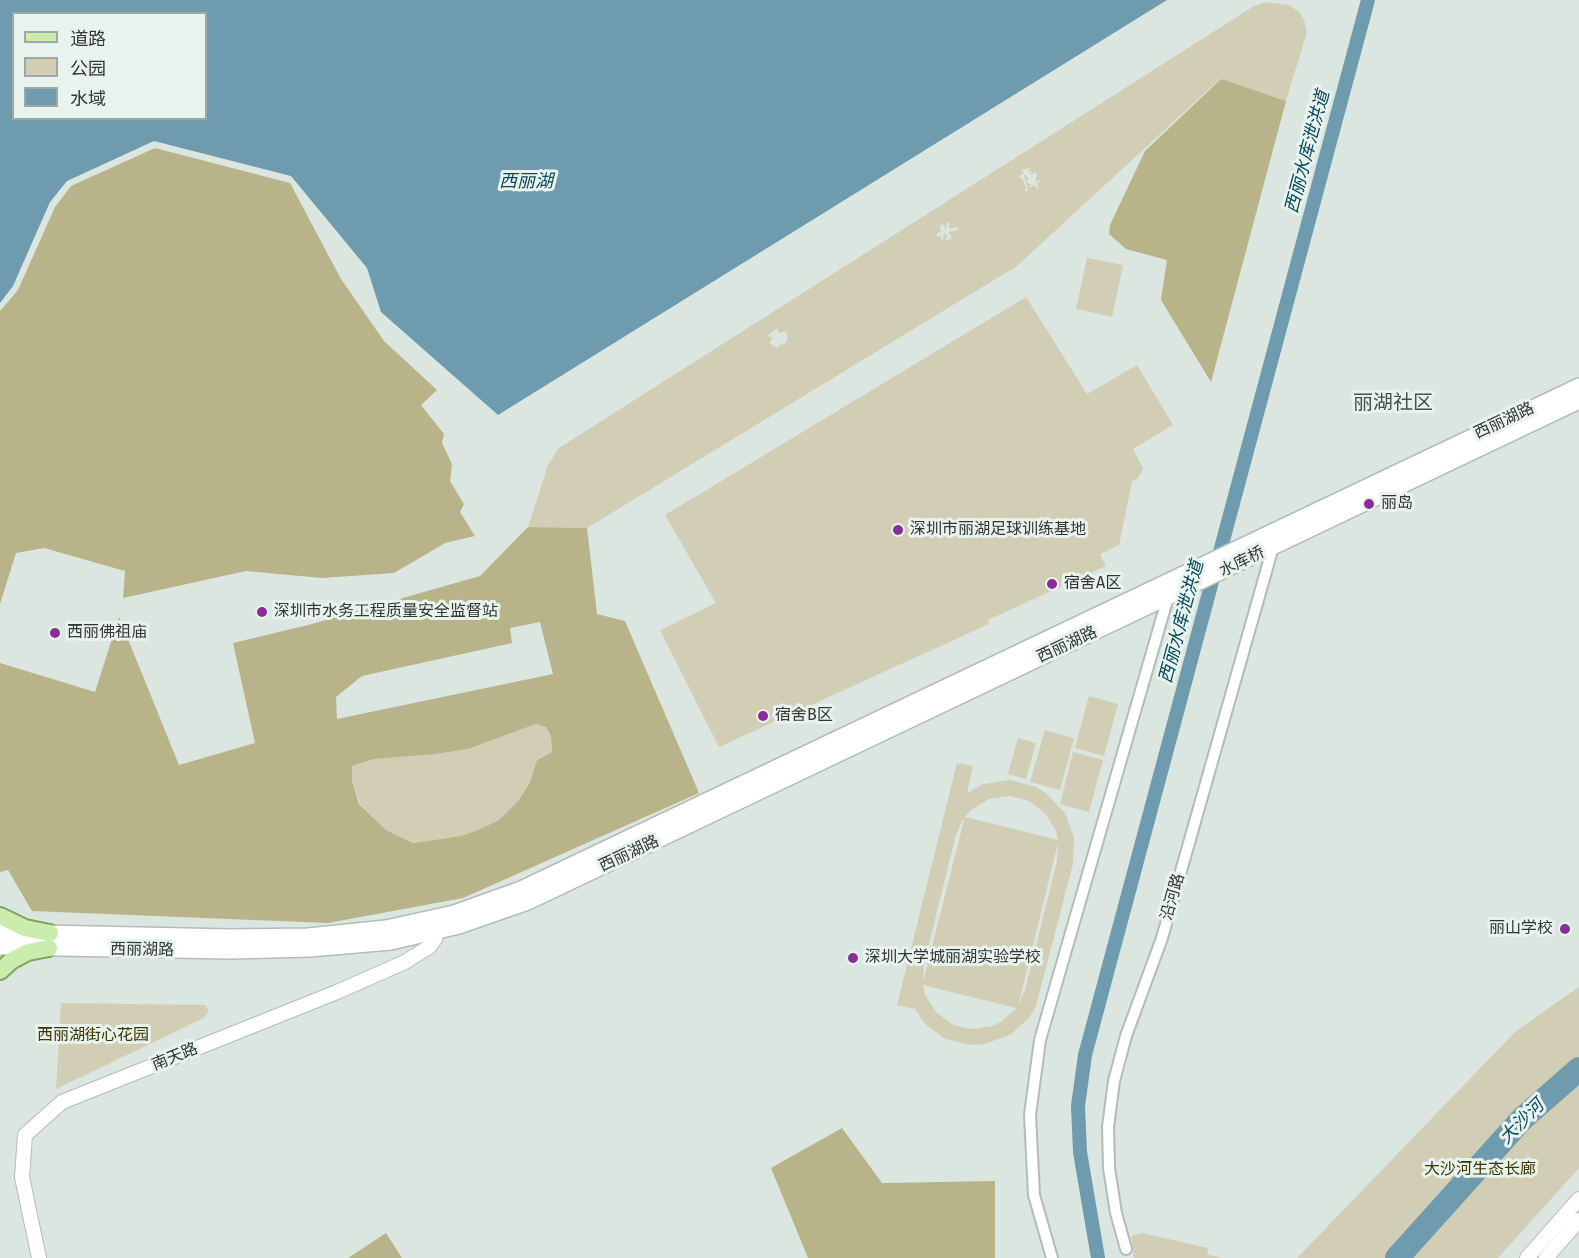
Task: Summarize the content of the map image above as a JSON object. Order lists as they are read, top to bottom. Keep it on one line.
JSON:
{"streets":{"main road":["西丽湖路","水库桥"],"street":["沿河路","南天路"]},"crossings":[["西丽湖路","水库桥"],["西丽湖路","沿河路"],["西丽湖路","南天路"],["水库桥","沿河路"]],"districts":["丽湖社区"],"water":["西丽水库泄洪道","西丽湖","大沙河"],"parks":["西丽湖街心花园","大沙河生态长廊"],"places":["丽岛","深圳市丽湖足球训练基地","宿舍A区","深圳市水务工程质量安全监督站","西丽佛祖庙","宿舍B区","丽山学校","深圳大学城丽湖实验学校"],"legend":["道路","公园","水域"]}
